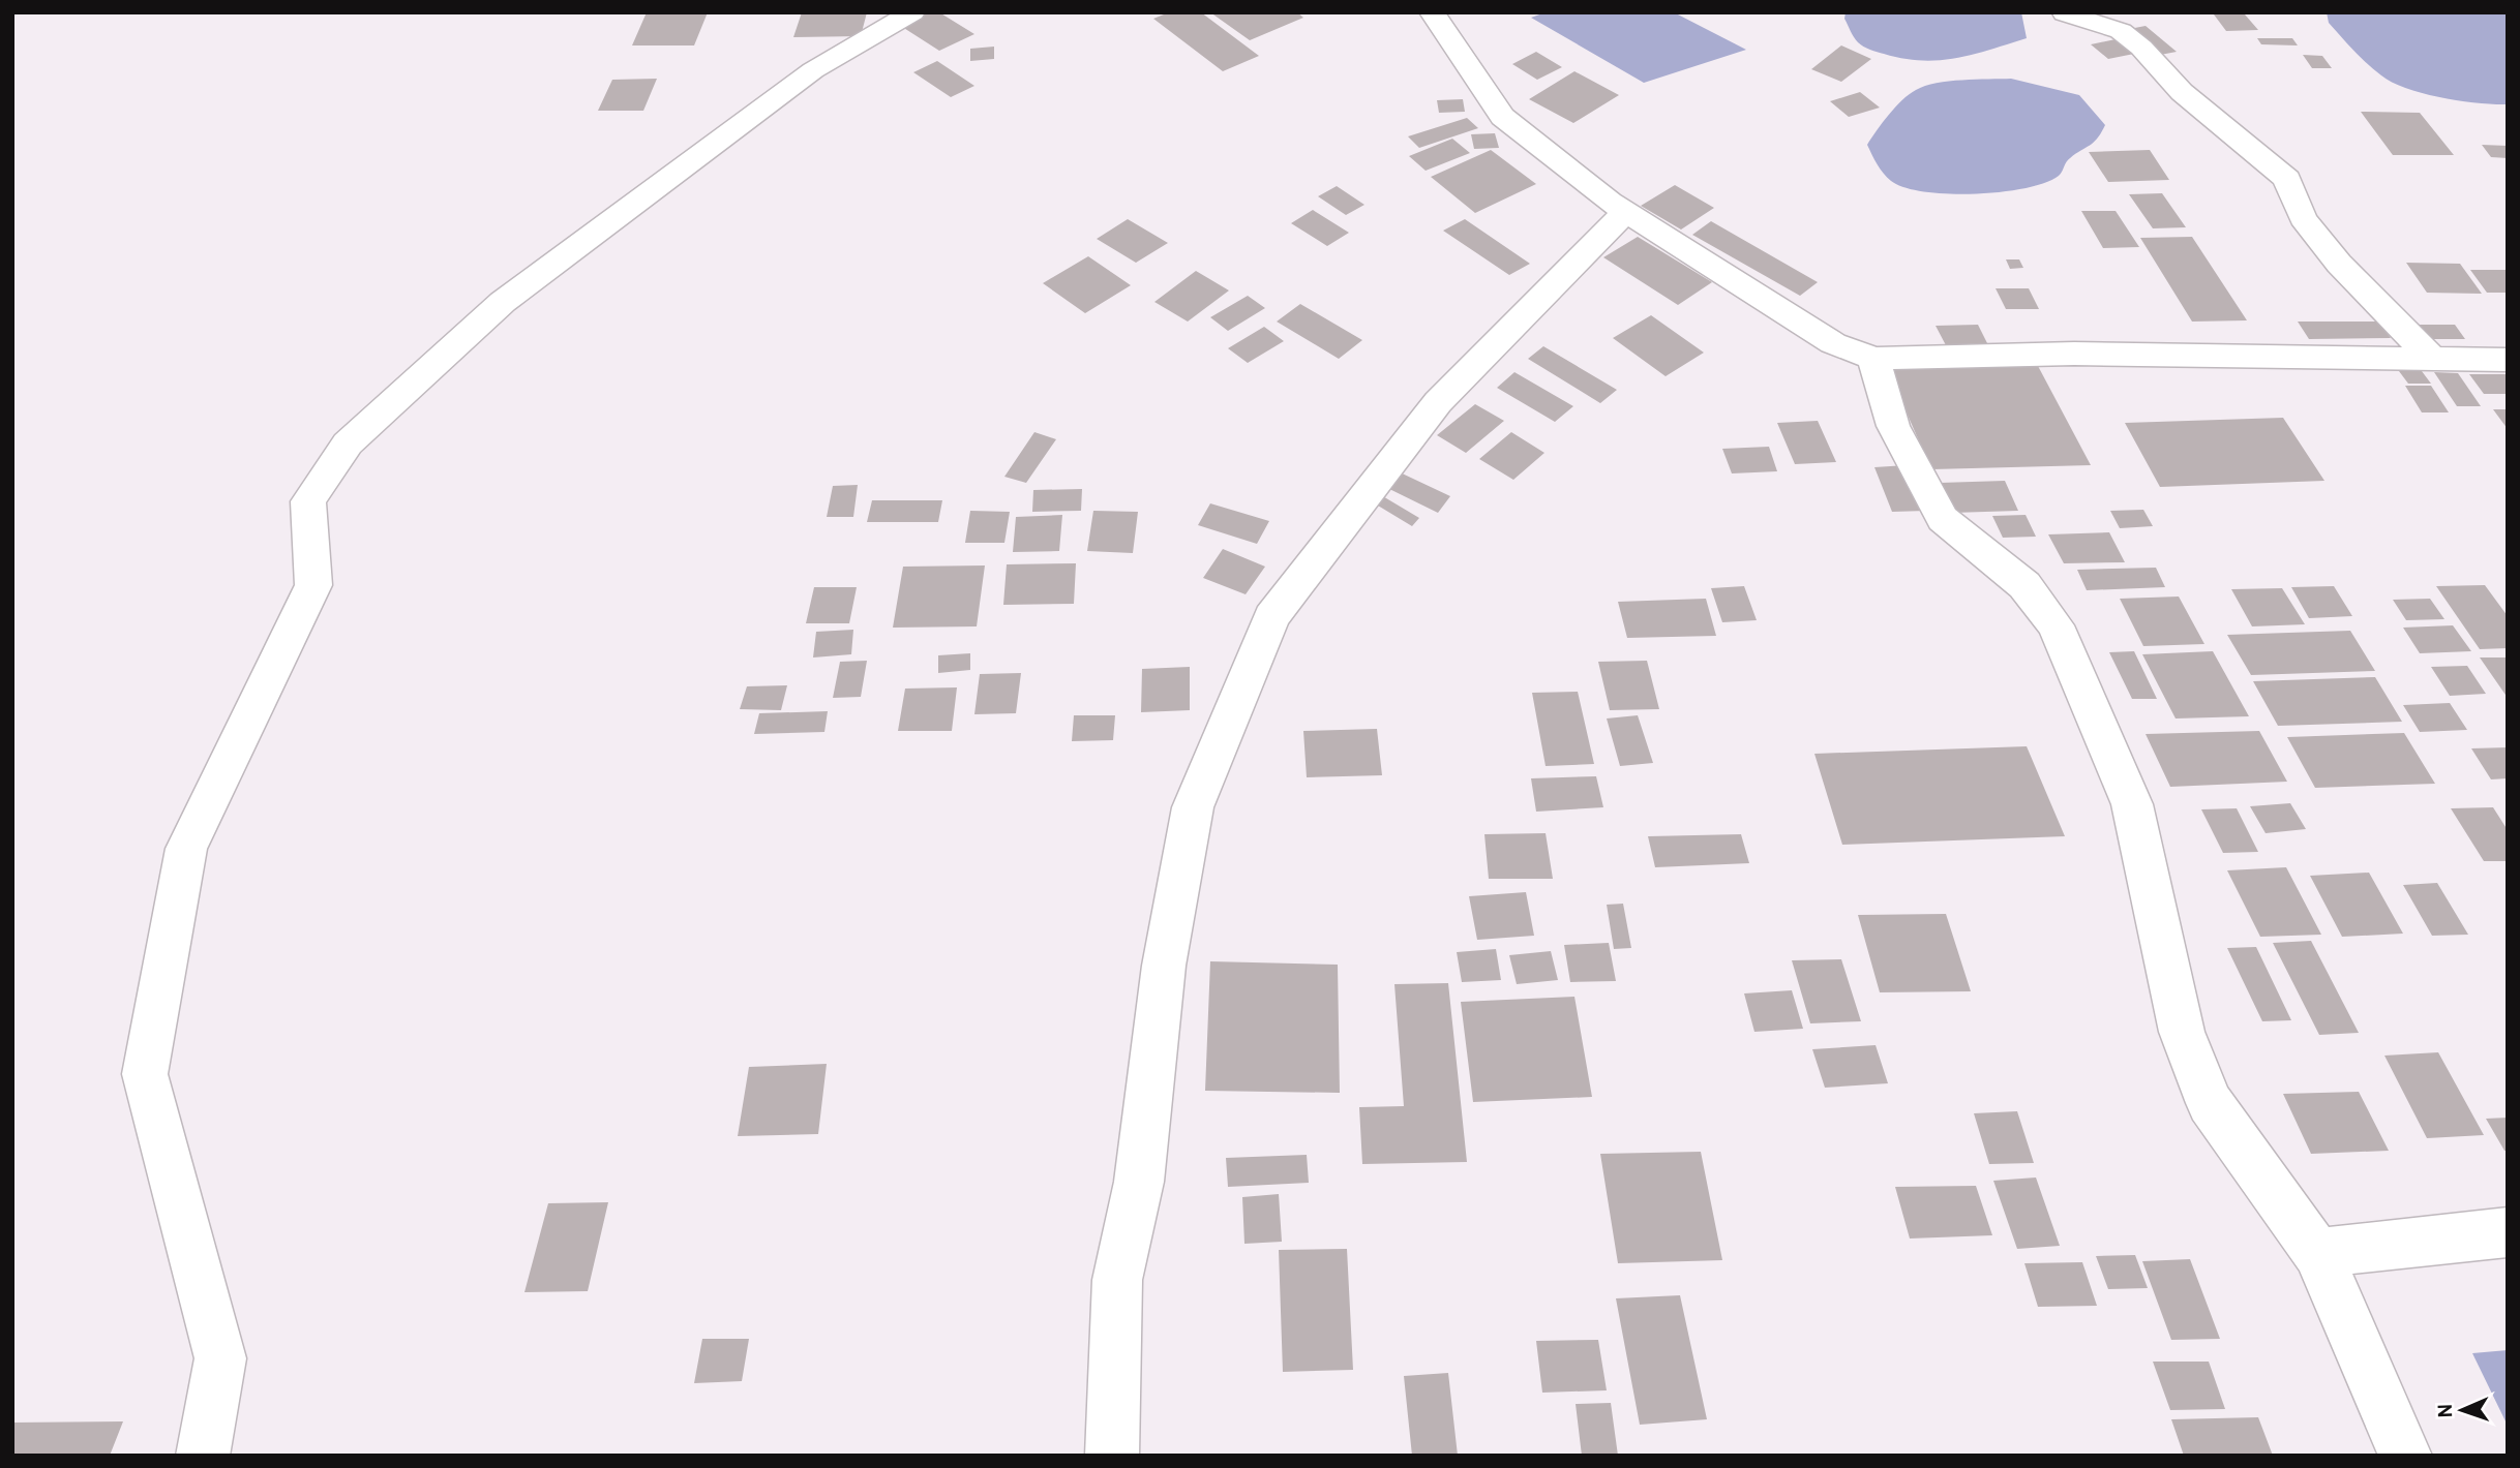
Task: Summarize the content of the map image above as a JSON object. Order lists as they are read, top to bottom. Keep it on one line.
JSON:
{"north":"left"}
